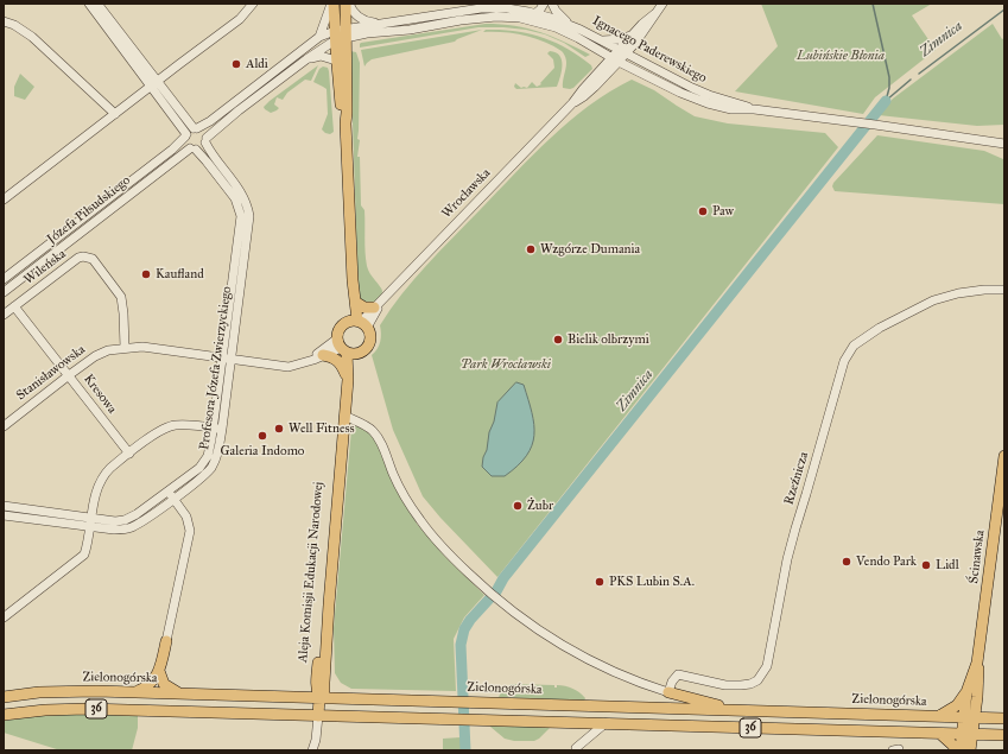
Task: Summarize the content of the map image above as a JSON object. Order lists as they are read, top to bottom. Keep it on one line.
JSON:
{"streets":{"main road":["Ścinawska","Aleja Komisji Edukacji Narodowej","Zielonogórska","36"],"street":["Ignacego Paderewskiego","Wrocławska","Józefa Piłsudskiego","Wileńska","Profesora Józefa Zwierzyckiego","Stanisławowska","Kresowa","Rzeźnicza"]},"crossings":[["Ignacego Paderewskiego","Wrocławska"],["Ignacego Paderewskiego","Józefa Piłsudskiego"],["Wrocławska","Aleja Komisji Edukacji Narodowej"],["Józefa Piłsudskiego","Profesora Józefa Zwierzyckiego"],["Wileńska","Stanisławowska"],["Wileńska","Kresowa"],["Profesora Józefa Zwierzyckiego","Stanisławowska"],["Stanisławowska","Kresowa"],["Ścinawska","Zielonogórska"],["Aleja Komisji Edukacji Narodowej","Zielonogórska"],["Aleja Komisji Edukacji Narodowej","36"]],"water":["Zimnica"],"parks":["Lubińskie Błonia","Park Wrocławski"],"places":["Aldi","Paw","Wzgórze Dumania","Kaufland","Bielik olbrzymi","Well Fitness","Galeria Indomo","Żubr","Vendo Park","Lidl","PKS Lubin S.A."]}
